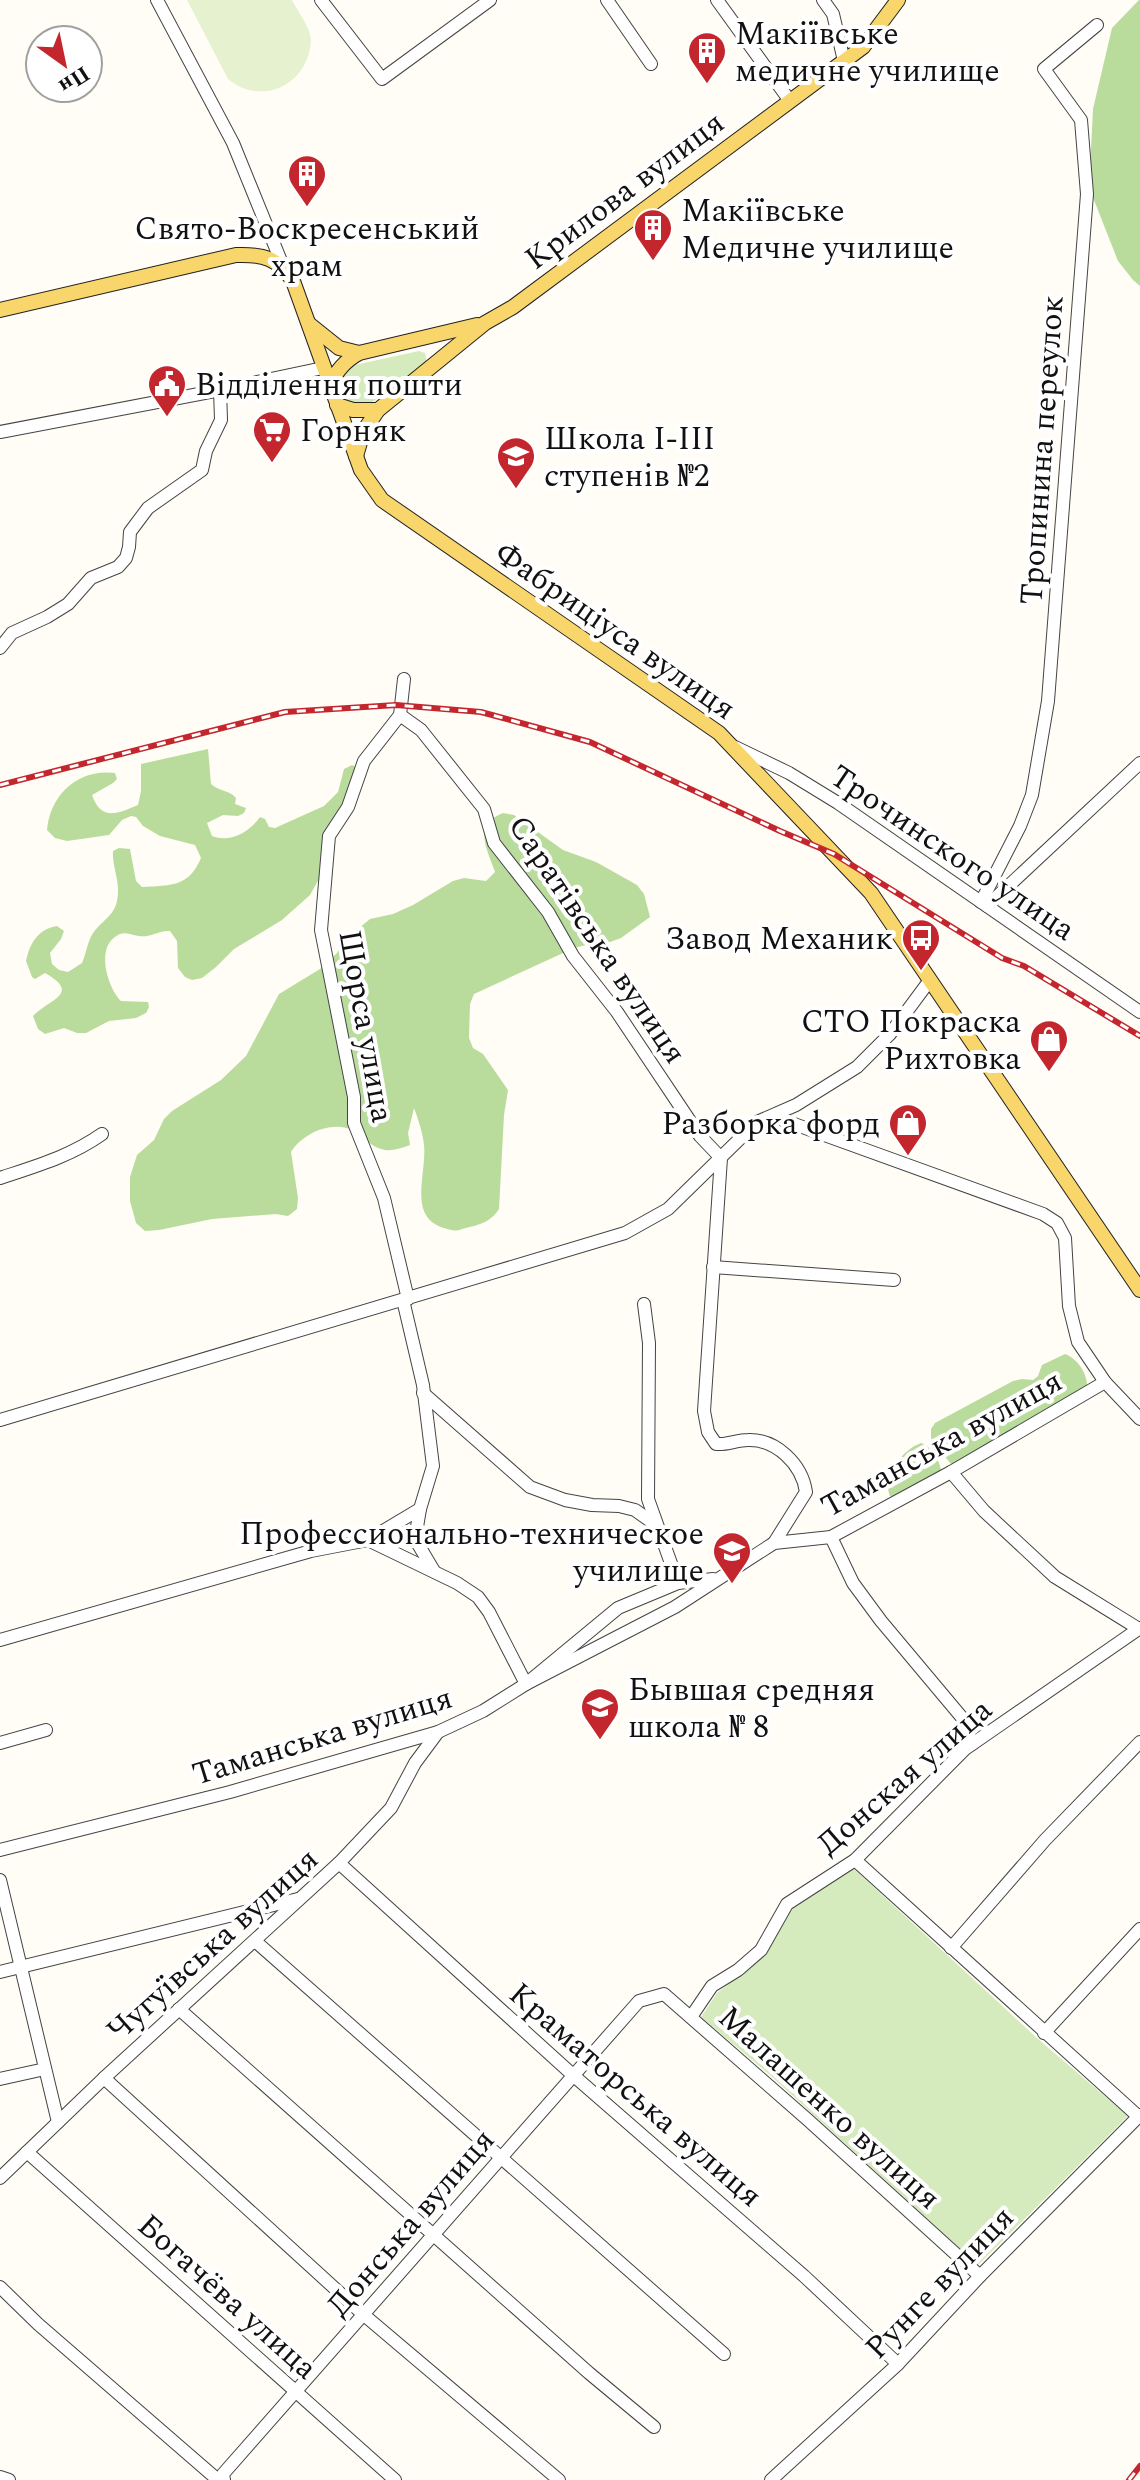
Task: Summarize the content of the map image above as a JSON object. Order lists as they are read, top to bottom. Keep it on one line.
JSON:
{"streets":{"main road":["Крилова вулиця","Фабриціуса вулиця"],"street":["Тропинина переулок","Трочинского улица","Саратівська вулиця","Щорса улица","Таманська вулиця","Донская улица","Чугуївська вулиця","Краматорська вулиця","Малашенко вулиця","Донська вулиця","Рунге вулиця","Богачёва улица"]},"crossings":[["Тропинина переулок","Трочинского улица"],["Фабриціуса вулиця","Трочинского улица"],["Саратівська вулиця","Щорса улица"],["Таманська вулиця","Чугуївська вулиця"],["Донская улица","Малашенко вулиця"],["Чугуївська вулиця","Краматорська вулиця"],["Чугуївська вулиця","Богачёва улица"],["Краматорська вулиця","Донська вулиця"],["Краматорська вулиця","Рунге вулиця"],["Малашенко вулиця","Донська вулиця"],["Малашенко вулиця","Рунге вулиця"],["Донська вулиця","Богачёва улица"]],"places":{"building":["Макіївське медичне училище","Свято-Воскресенський храм","Макіївське Медичне училище"],"public building":["Відділення пошти"],"supermarket":["Горняк"],"school or university":["Школа I-III ступенів №2","Профессионально-техническое училище","Бывшая средняя школа № 8"],"bus stop":["Завод Механик"],"shop":["СТО Покраска Рихтовка","Разборка форд"]},"north":"bottom right"}
